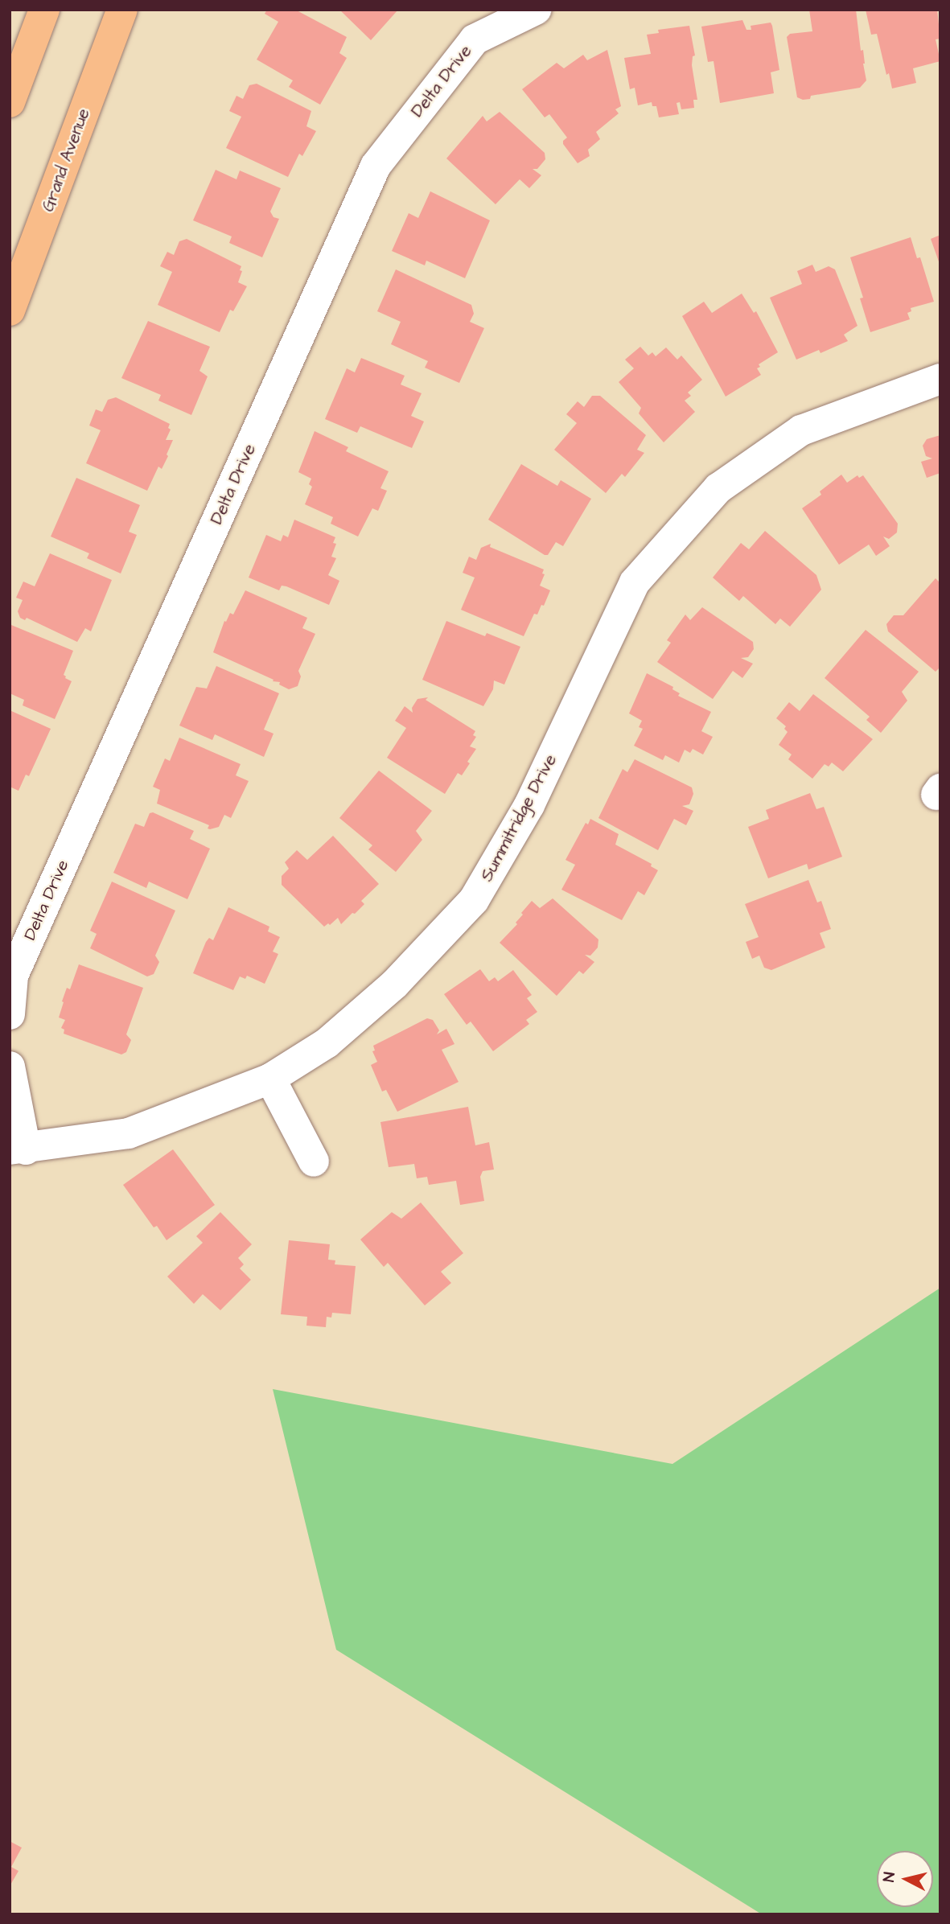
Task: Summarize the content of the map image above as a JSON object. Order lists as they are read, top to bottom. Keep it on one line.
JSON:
{"streets":{"main road":["Grand Avenue"],"street":["Delta Drive","Summitridge Drive"]},"north":"left"}
